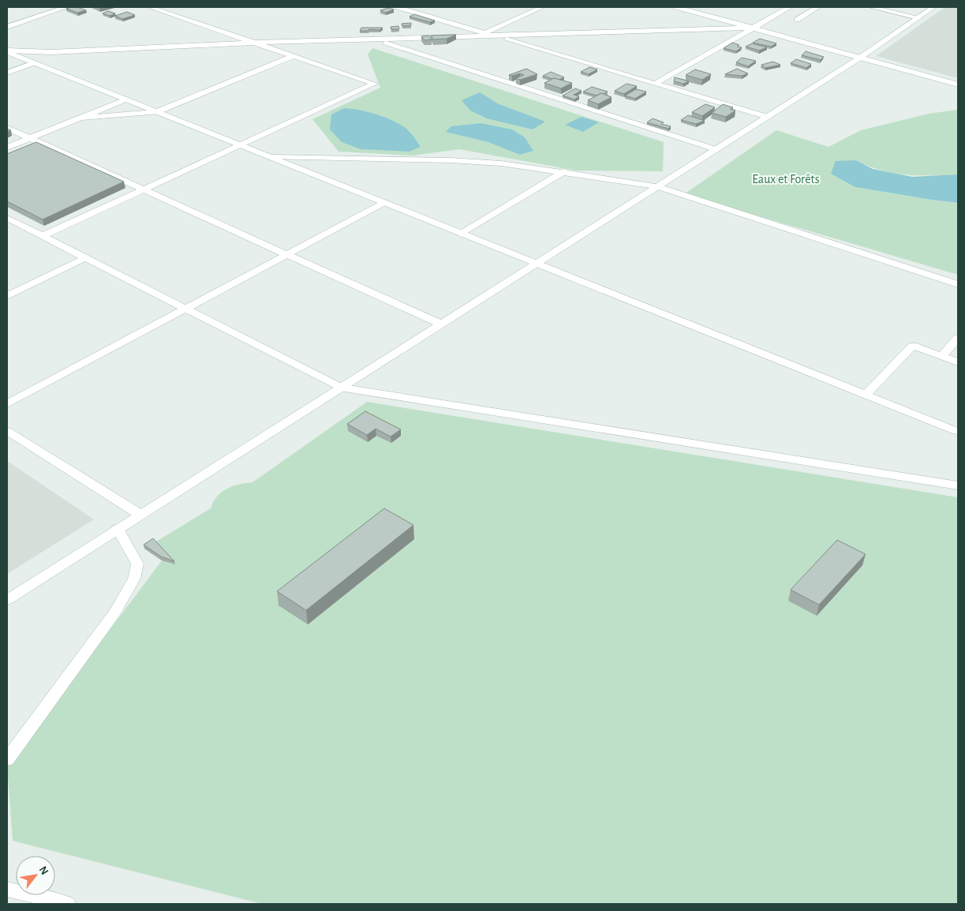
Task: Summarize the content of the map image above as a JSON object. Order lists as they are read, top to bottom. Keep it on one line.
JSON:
{"parks":["Eaux et Forêts"],"north":"top right"}
